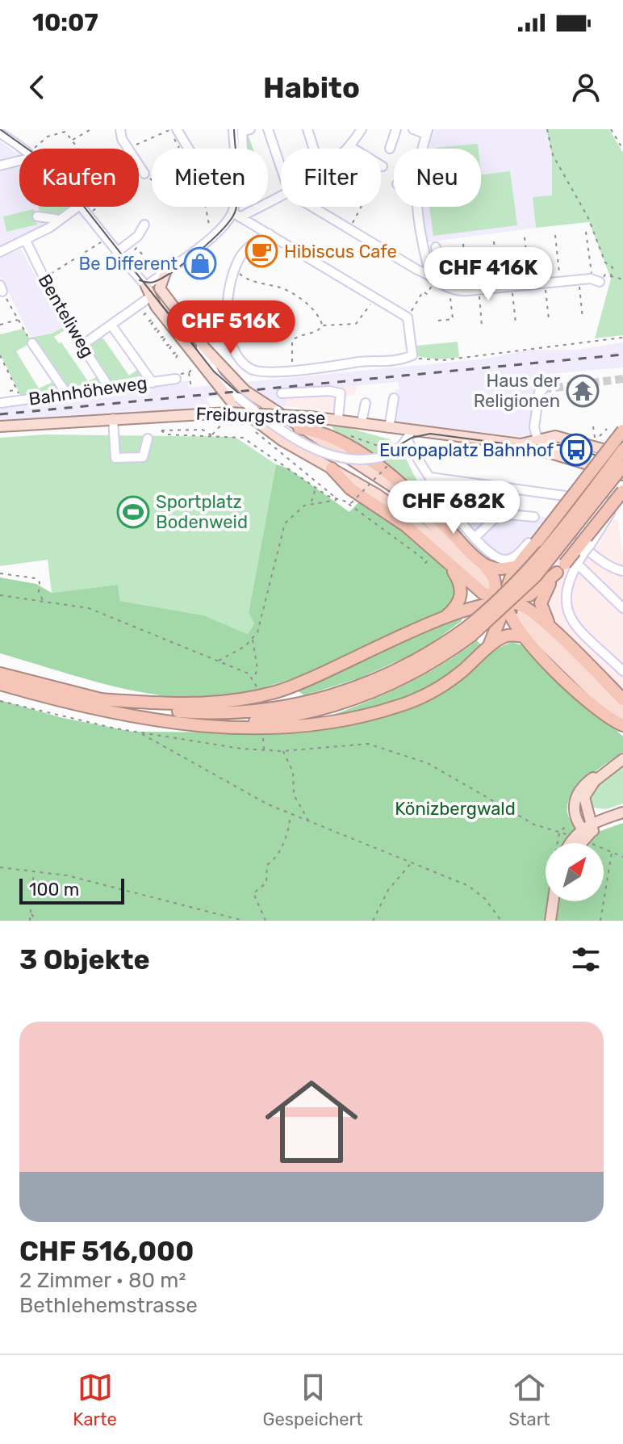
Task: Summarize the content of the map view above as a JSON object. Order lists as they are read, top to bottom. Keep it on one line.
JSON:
{"streets":{"main road":["Freiburgstrasse"],"street":["Benteliweg","Bahnhöheweg"]},"crossings":[["Benteliweg","Bahnhöheweg"]],"parks":["Könizbergwald"],"places":{"cafe":["Hibiscus Cafe"],"shop":["Be Different"],"temple":["Haus der Religionen"],"bus stop":["Europaplatz Bahnhof"],"sports":["Sportplatz Bodenweid"]},"scale_bar":"100 m","north":"top right","page":{"status":"10:07","header":"Habito","chip":["Kaufen","Mieten","Filter","Neu"],"price":["CHF 416K","CHF 516K","CHF 682K"],"scale":"100 m","heading":"3 Objekte","list":[{"name":"CHF 516,000","note":"2 Zimmer · 80 m² · Bethlehemstrasse"}],"tabs":["Karte","Gespeichert","Start"]}}
